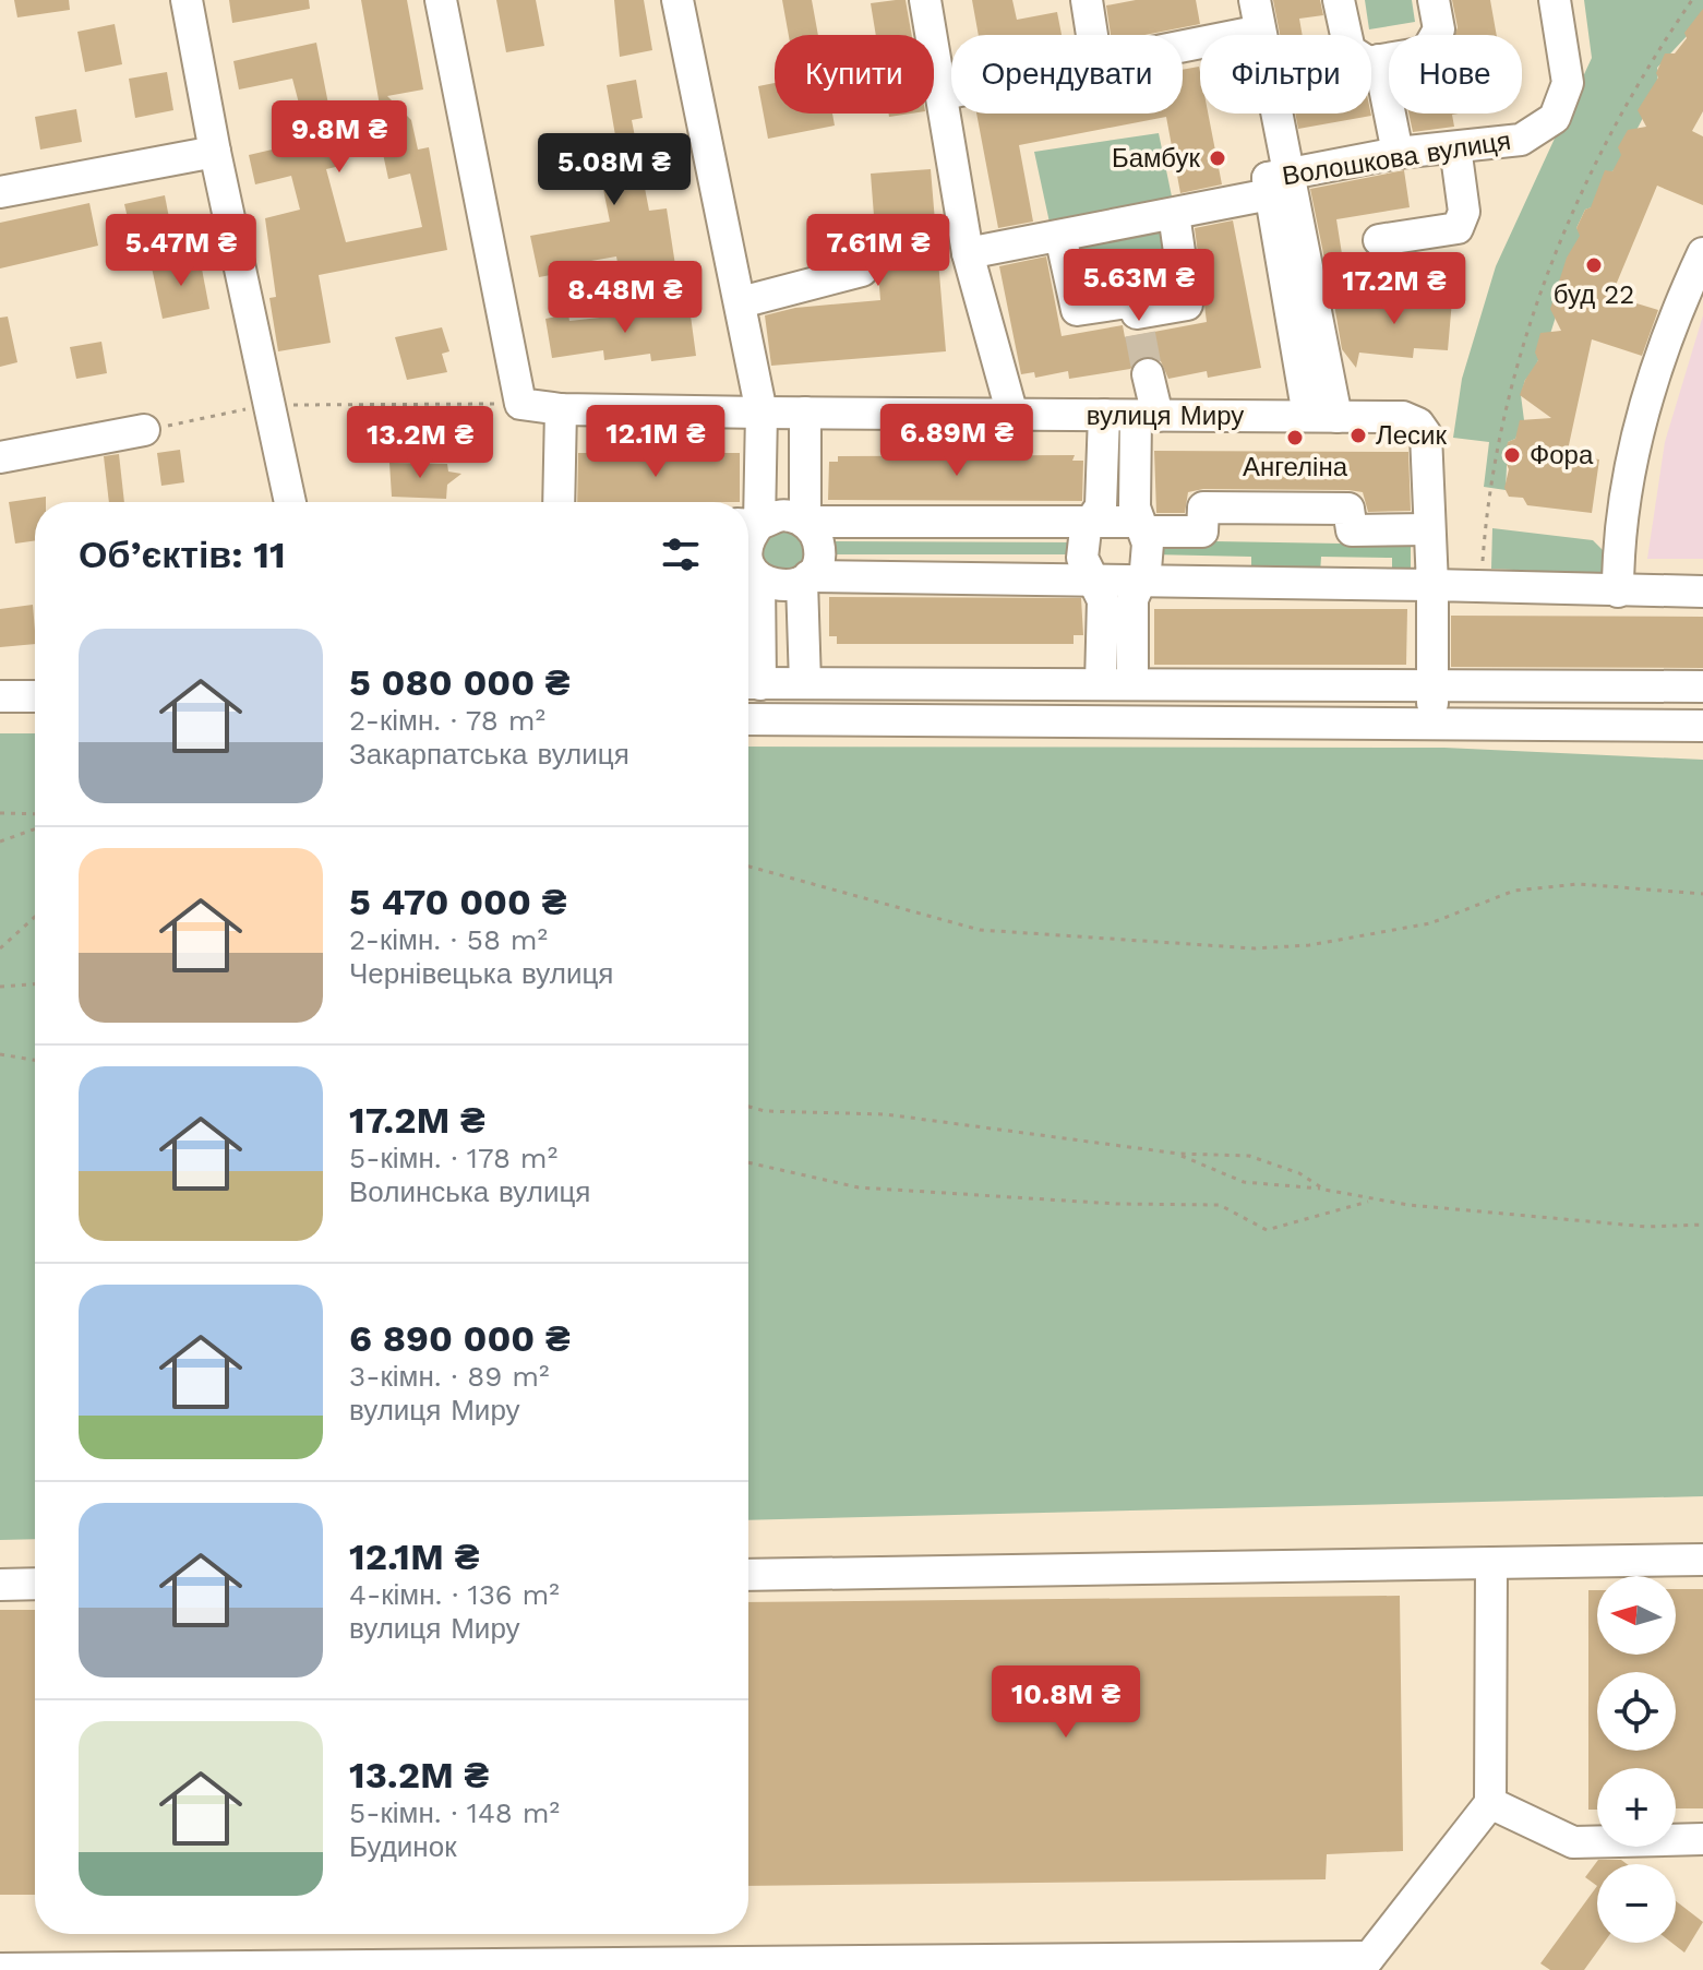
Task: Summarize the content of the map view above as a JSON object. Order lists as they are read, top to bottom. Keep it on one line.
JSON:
{"streets":{"street":["Волошкова вулиця","вулиця Миру"]},"places":["Бамбук","буд 22","Лесик","Ангеліна","Фора"],"north":"left","page":{"chip":["Купити","Орендувати","Фільтри","Нове"],"price":["9.8M ₴","5.08M ₴","5.47M ₴","7.61M ₴","5.63M ₴","17.2M ₴","8.48M ₴","6.89M ₴","12.1M ₴","13.2M ₴","10.8M ₴"],"heading":"Об’єктів: 11","list":[{"name":"5 080 000 ₴","note":"2-кімн. · 78 m² · Закарпатська вулиця"},{"name":"5 470 000 ₴","note":"2-кімн. · 58 m² · Чернівецька вулиця"},{"name":"17.2M ₴","note":"5-кімн. · 178 m² · Волинська вулиця"},{"name":"6 890 000 ₴","note":"3-кімн. · 89 m² · вулиця Миру"},{"name":"12.1M ₴","note":"4-кімн. · 136 m² · вулиця Миру"},{"name":"13.2M ₴","note":"5-кімн. · 148 m² · Будинок"}],"map_buttons":["+","−"]}}
